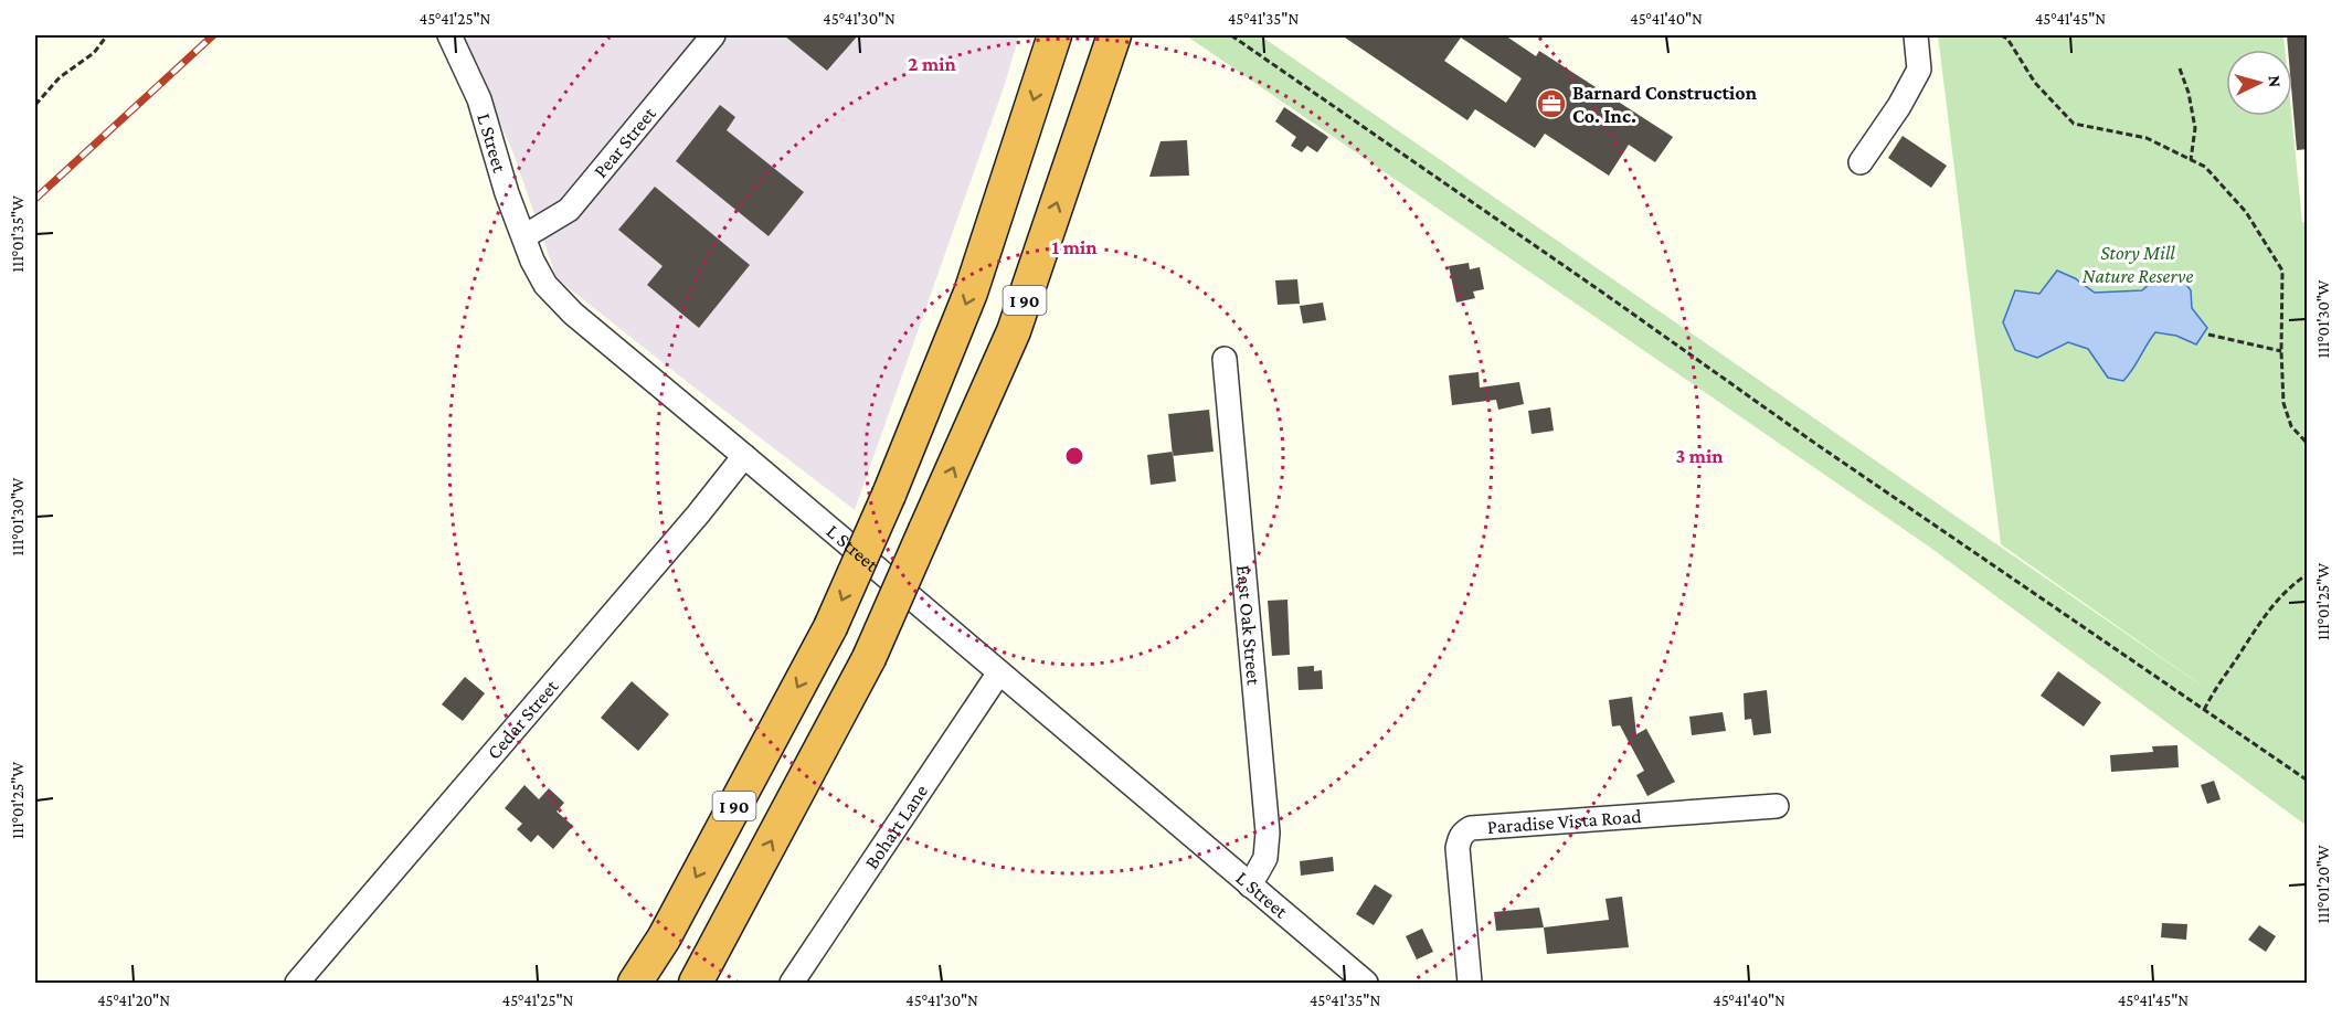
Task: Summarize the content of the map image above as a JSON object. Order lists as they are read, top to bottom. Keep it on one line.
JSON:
{"streets":{"highway":["I 90"],"street":["L Street","Pear Street","East Oak Street","Cedar Street","Paradise Vista Road","Bohart Lane"]},"crossings":[["L Street","Pear Street"],["L Street","East Oak Street"],["L Street","Cedar Street"],["L Street","Bohart Lane"]],"parks":["Story Mill Nature Reserve"],"places":{"office":["Barnard Construction Co. Inc."]},"north":"right","coordinates":["45°41'25\"N","45°41'30\"N","45°41'35\"N","45°41'40\"N","45°41'45\"N","111°01'35\"W","111°01'30\"W","111°01'25\"W","111°01'20\"W","45°41'20\"N"],"rings":["2 min","1 min","3 min"]}
